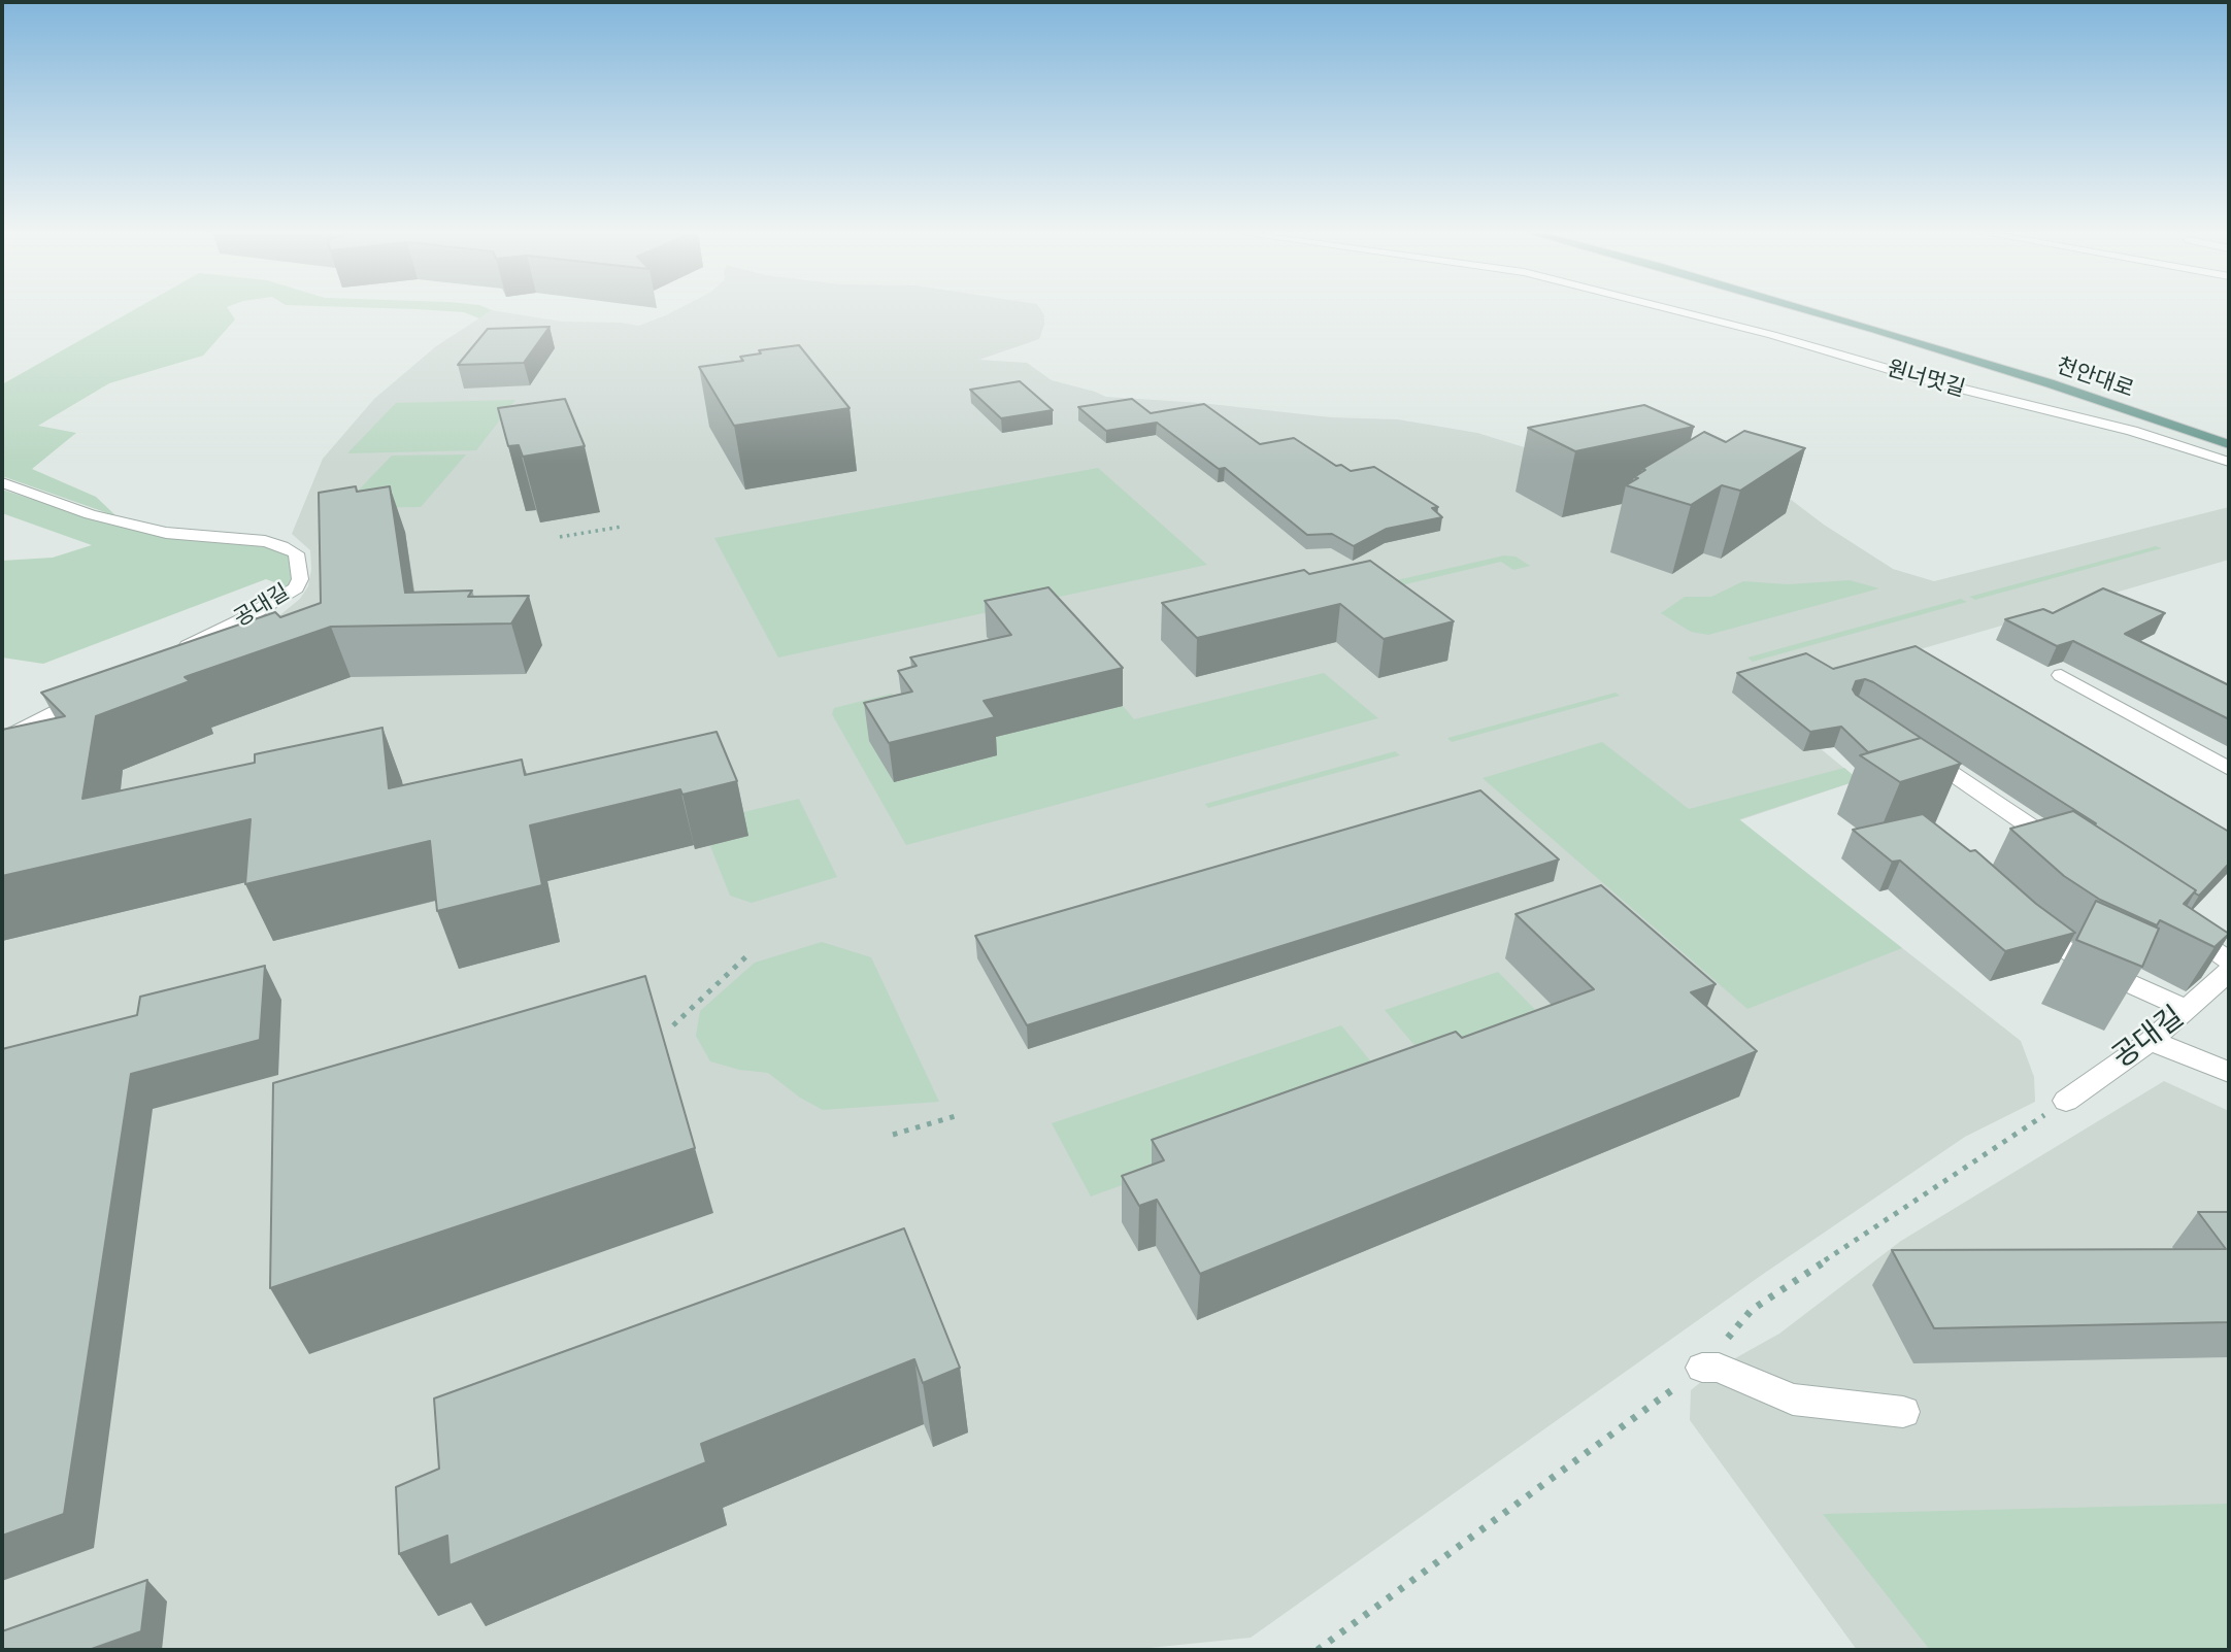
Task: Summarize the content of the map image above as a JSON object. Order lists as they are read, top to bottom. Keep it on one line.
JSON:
{"streets":{"main road":["천안대로"],"street":["원너멋길","공대길"]}}
